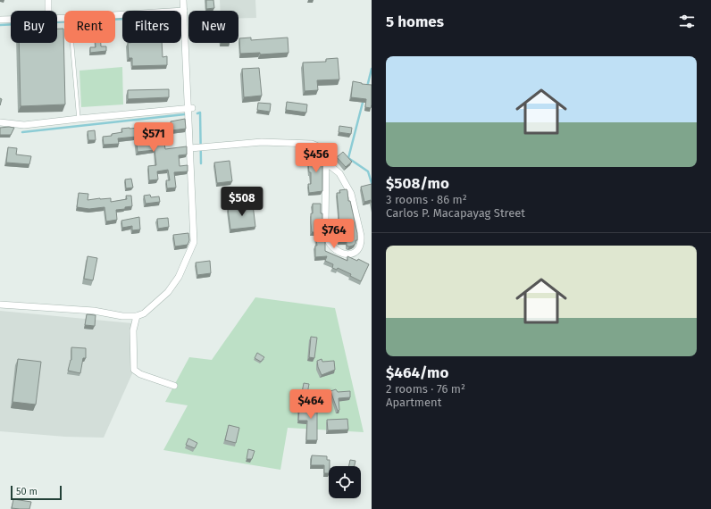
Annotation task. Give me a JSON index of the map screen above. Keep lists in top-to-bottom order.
{
  "scale_bar": "50 m",
  "page": {
    "heading": "5 homes",
    "chip": [
      "Buy",
      "Rent",
      "Filters",
      "New"
    ],
    "list": [
      {
        "name": "$508/mo",
        "note": "3 rooms · 86 m² · Carlos P. Macapayag Street"
      },
      {
        "name": "$464/mo",
        "note": "2 rooms · 76 m² · Apartment"
      }
    ],
    "price": [
      "$571",
      "$456",
      "$508",
      "$764",
      "$464"
    ],
    "scale": "50 m"
  }
}
